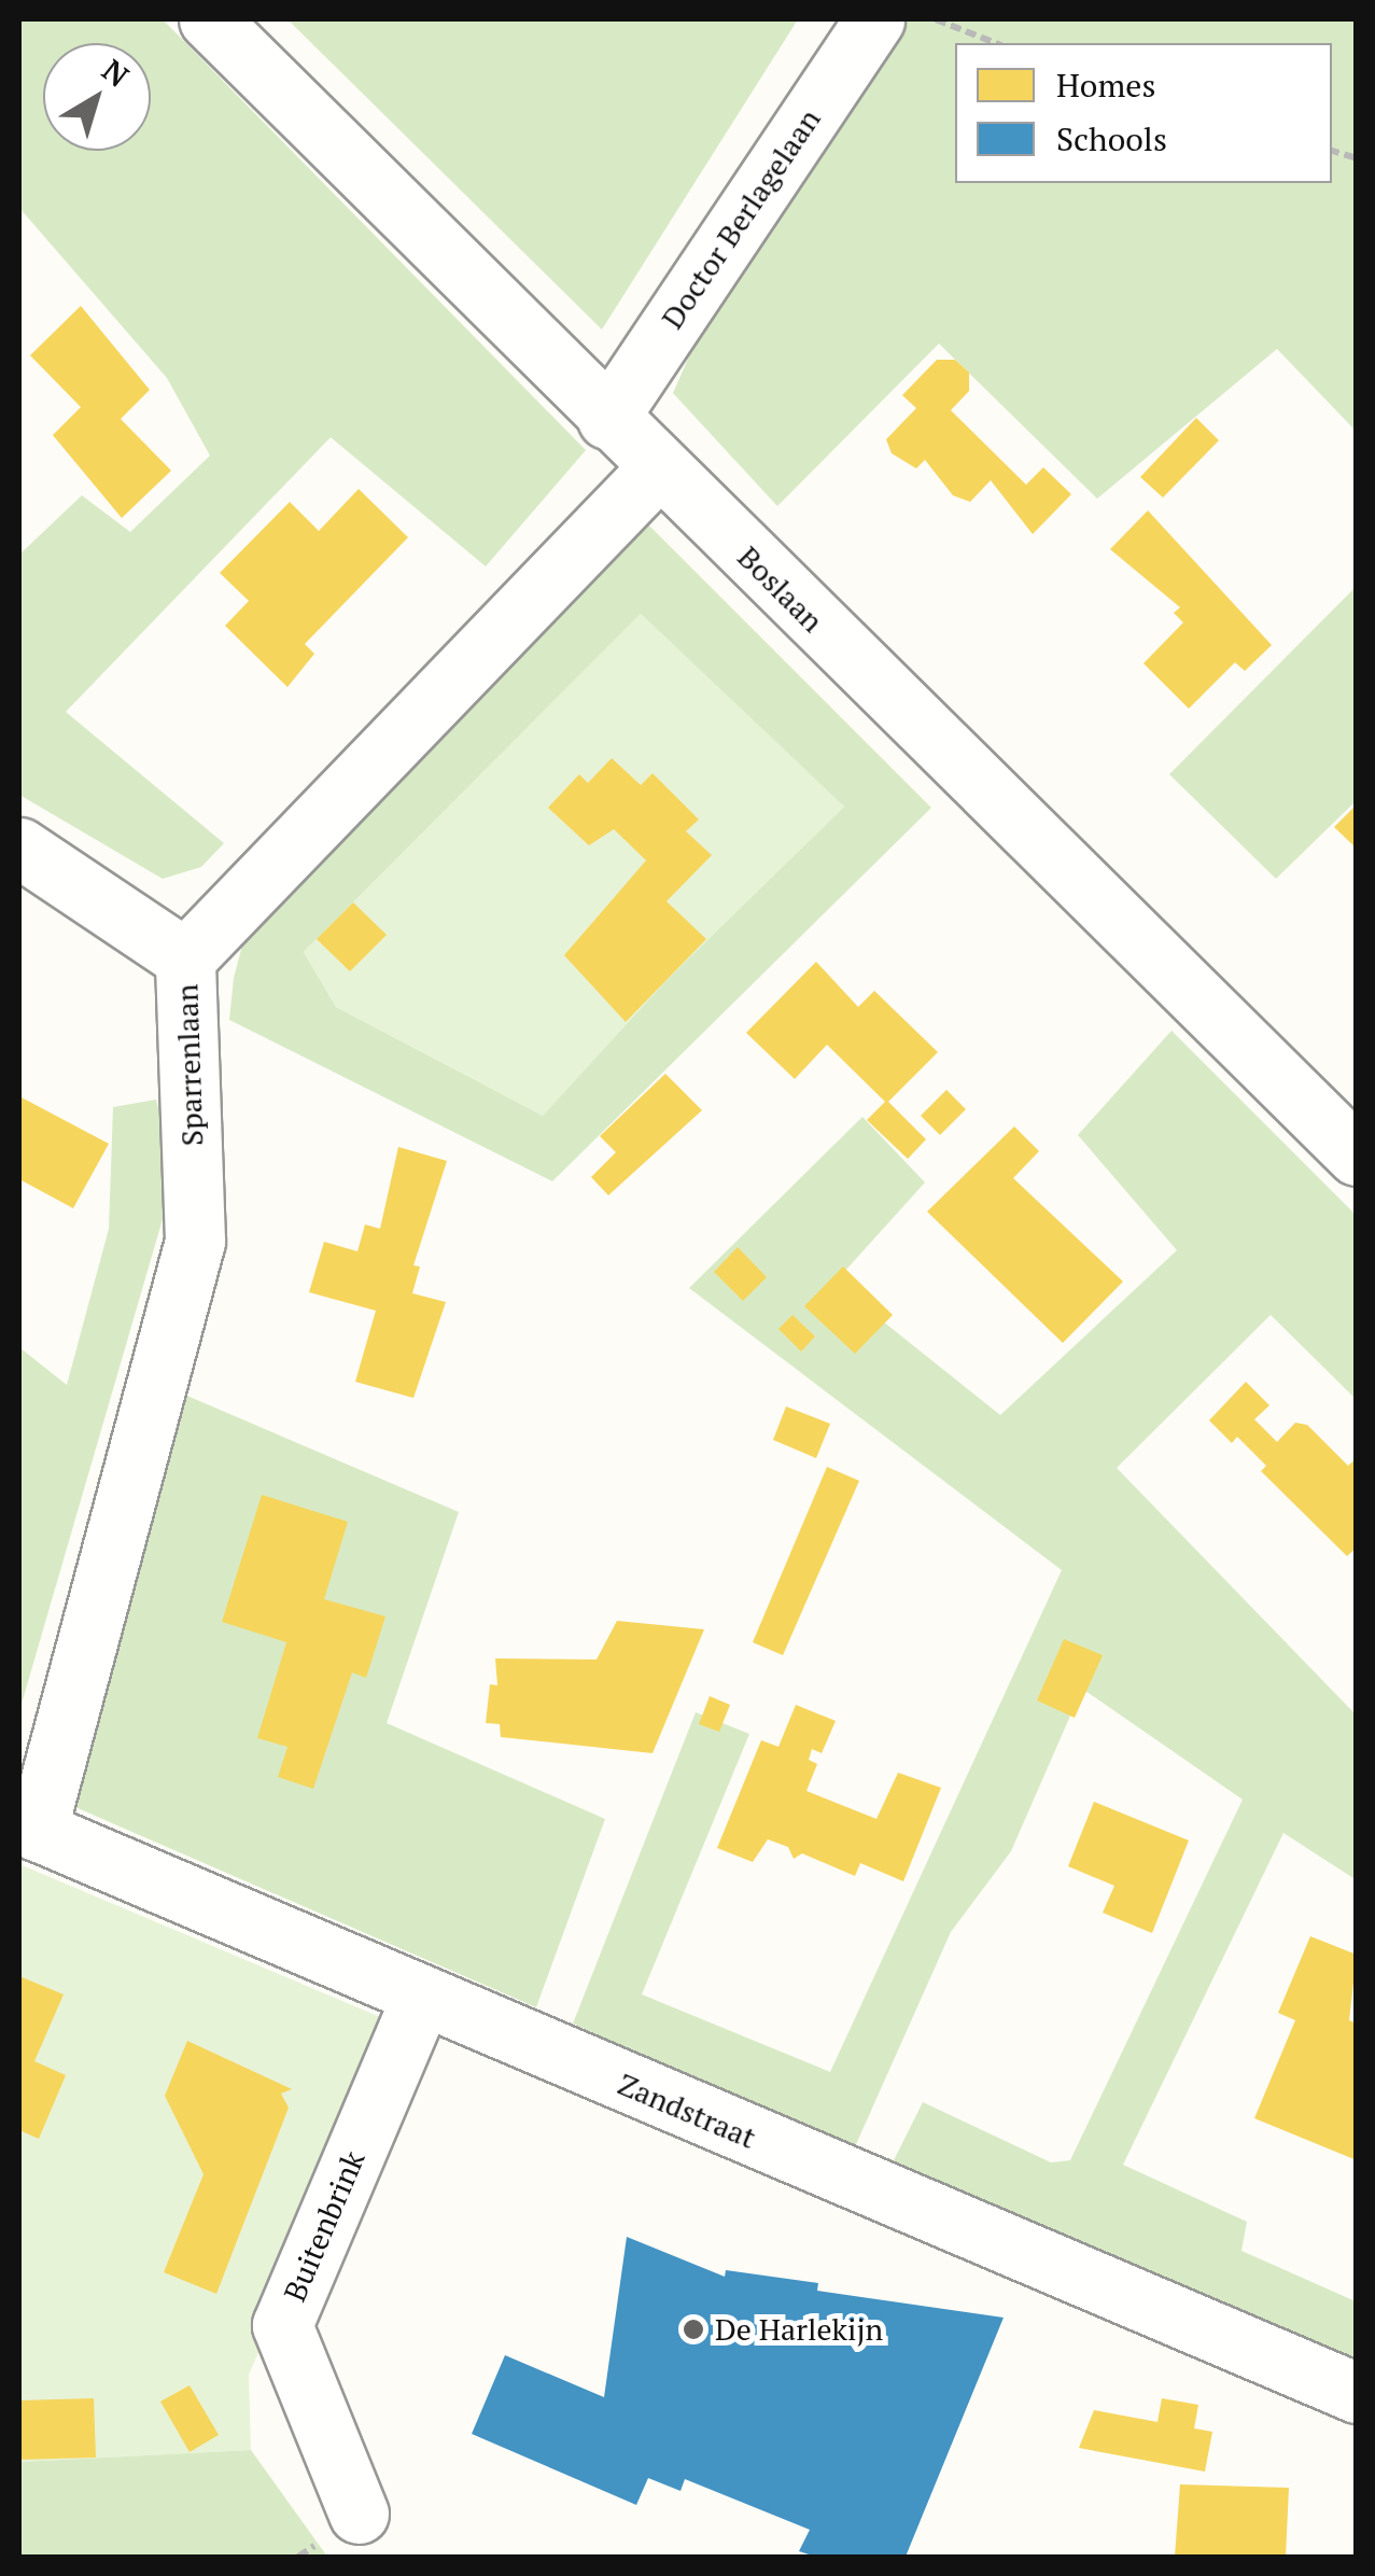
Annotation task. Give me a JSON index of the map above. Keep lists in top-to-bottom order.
{
  "streets": {
    "street": [
      "Doctor Berlagelaan",
      "Boslaan",
      "Sparrenlaan",
      "Zandstraat",
      "Buitenbrink"
    ]
  },
  "crossings": [
    ["Doctor Berlagelaan", "Boslaan"],
    ["Boslaan", "Sparrenlaan"],
    ["Sparrenlaan", "Zandstraat"],
    ["Zandstraat", "Buitenbrink"]
  ],
  "places": ["De Harlekijn"],
  "legend": ["Homes", "Schools"],
  "north": "top right"
}
